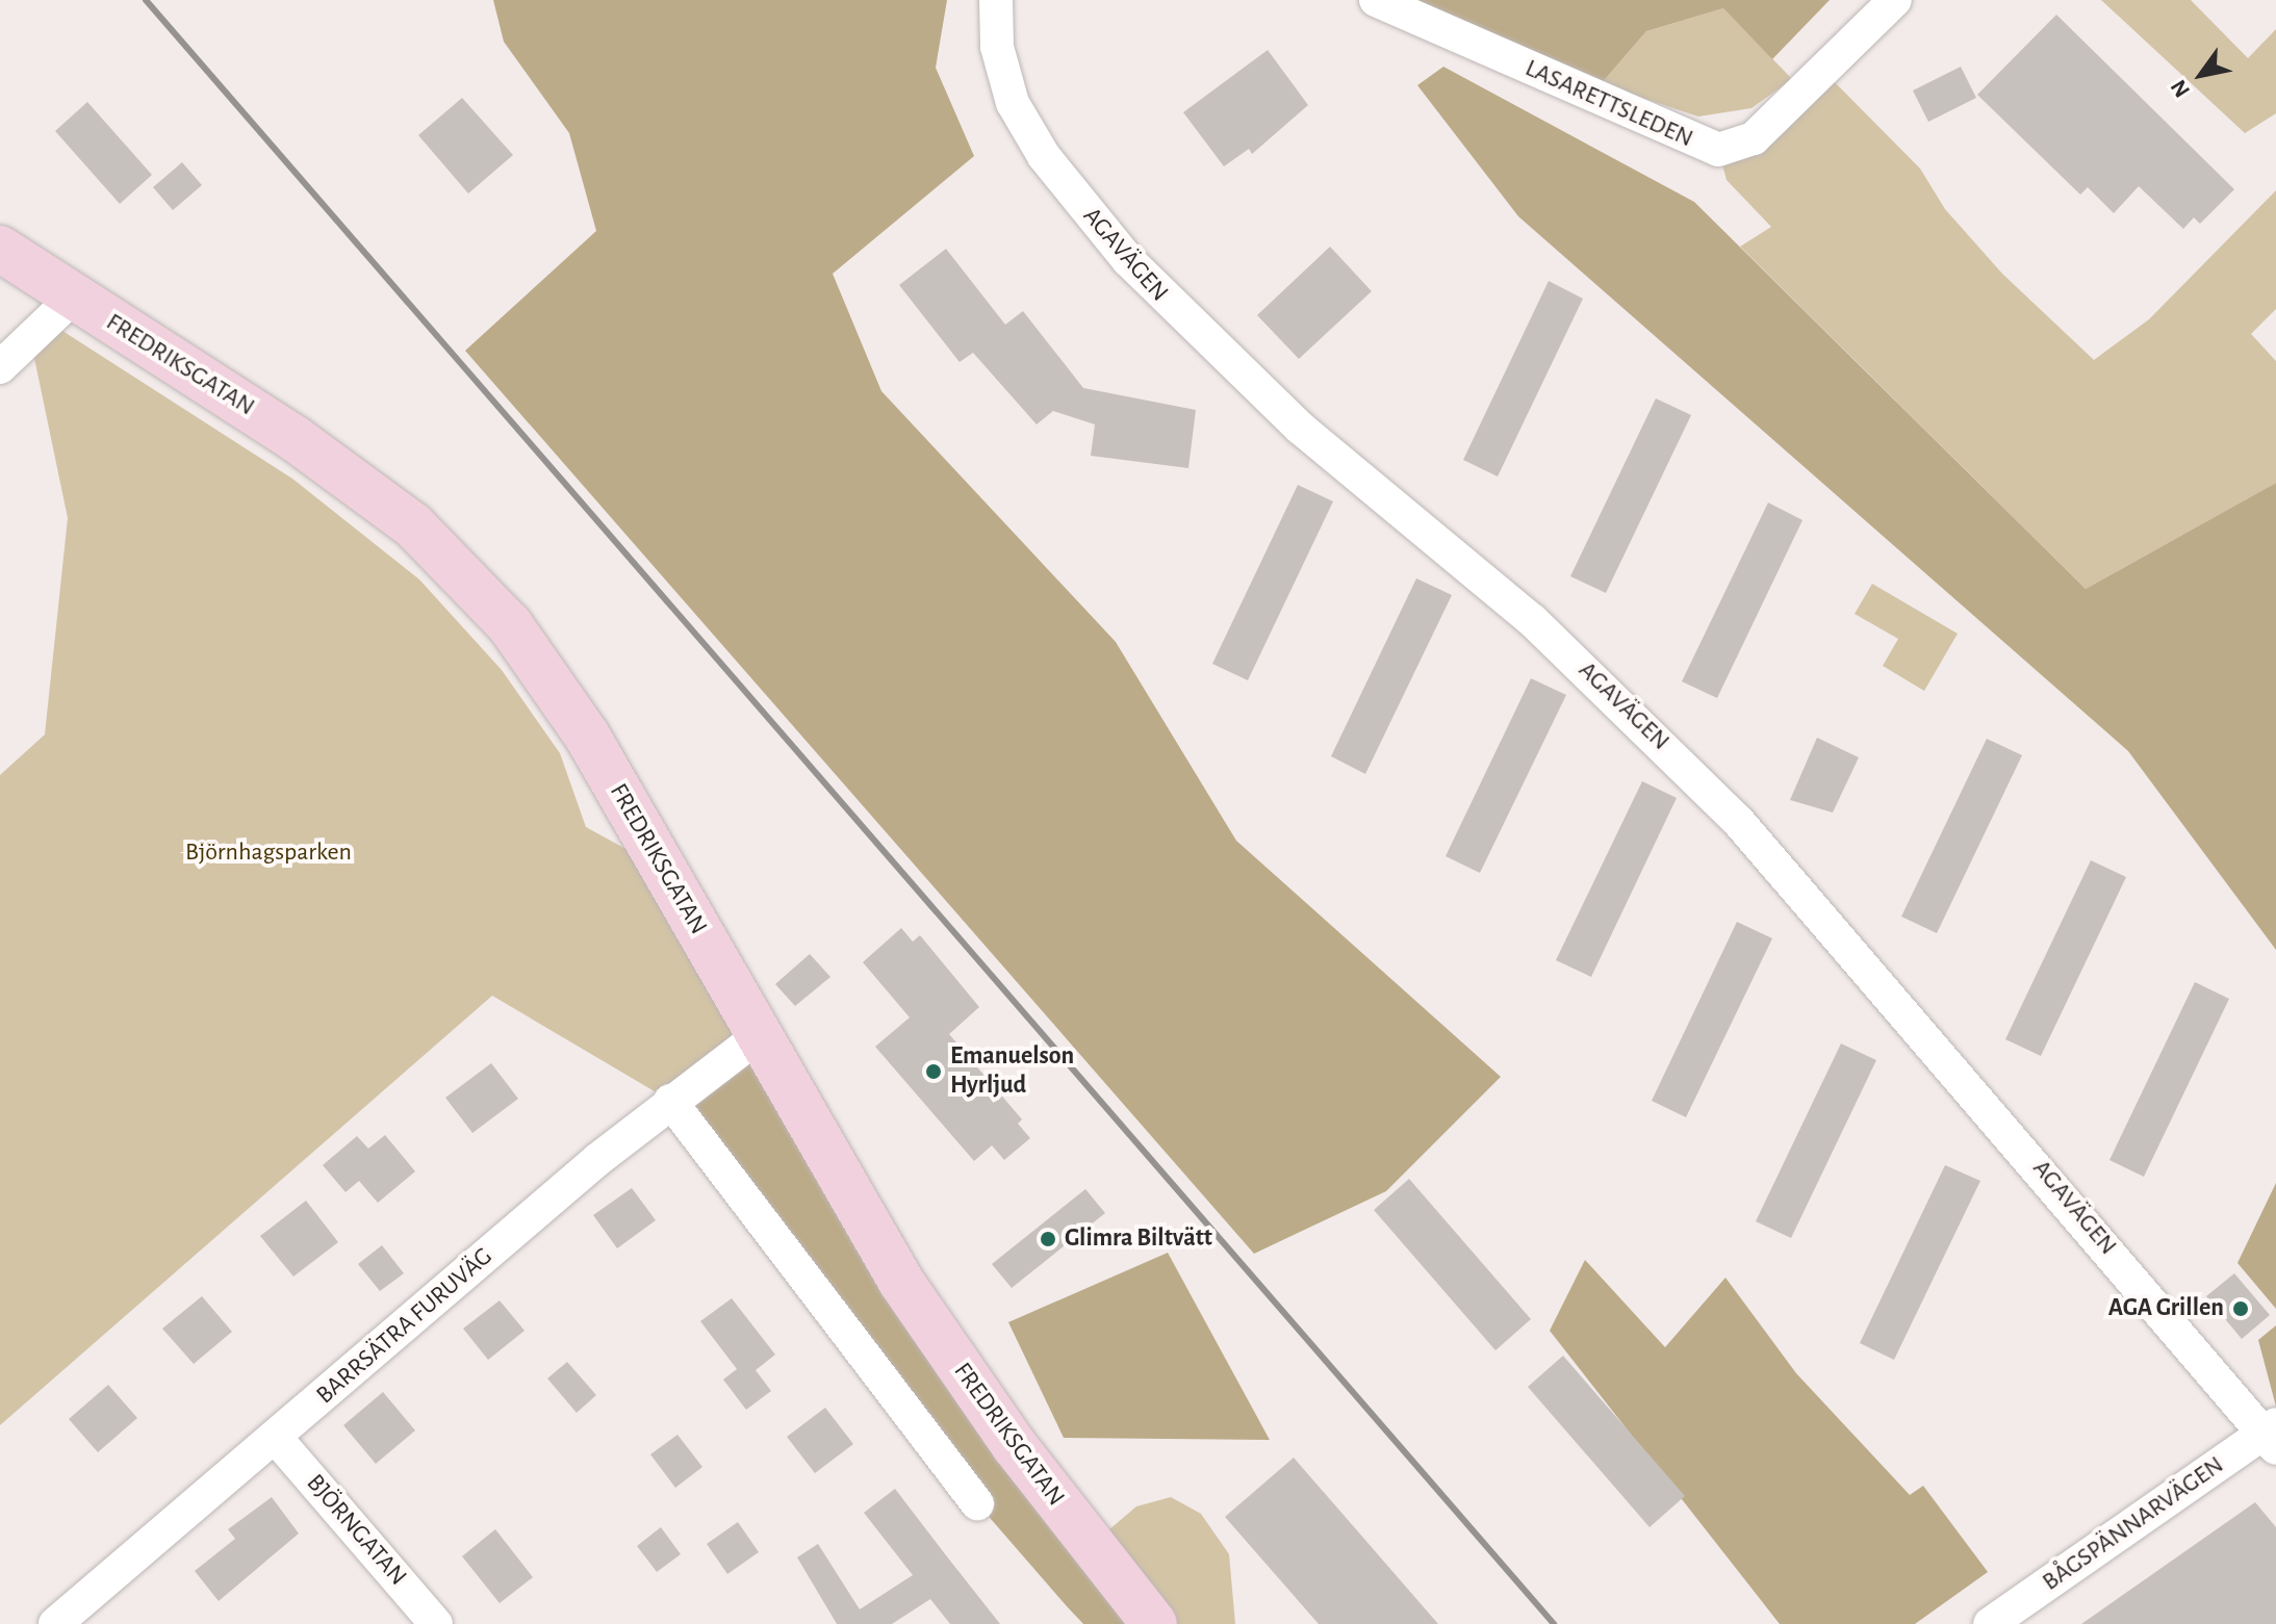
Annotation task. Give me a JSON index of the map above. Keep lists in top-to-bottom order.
{
  "streets": {
    "street": [
      "LASARETTSLEDEN",
      "AGAVÄGEN",
      "FREDRIKSGATAN",
      "BARRSÄTRA FURUVÄG",
      "BÅGSPÄNNARVÄGEN",
      "BJÖRNGATAN"
    ]
  },
  "crossings": [
    ["AGAVÄGEN", "BÅGSPÄNNARVÄGEN"],
    ["FREDRIKSGATAN", "BARRSÄTRA FURUVÄG"],
    ["BARRSÄTRA FURUVÄG", "BJÖRNGATAN"]
  ],
  "parks": ["Björnhagsparken"],
  "places": ["Emanuelson Hyrljud", "Glimra Biltvätt", "AGA Grillen"],
  "north": "bottom left"
}
